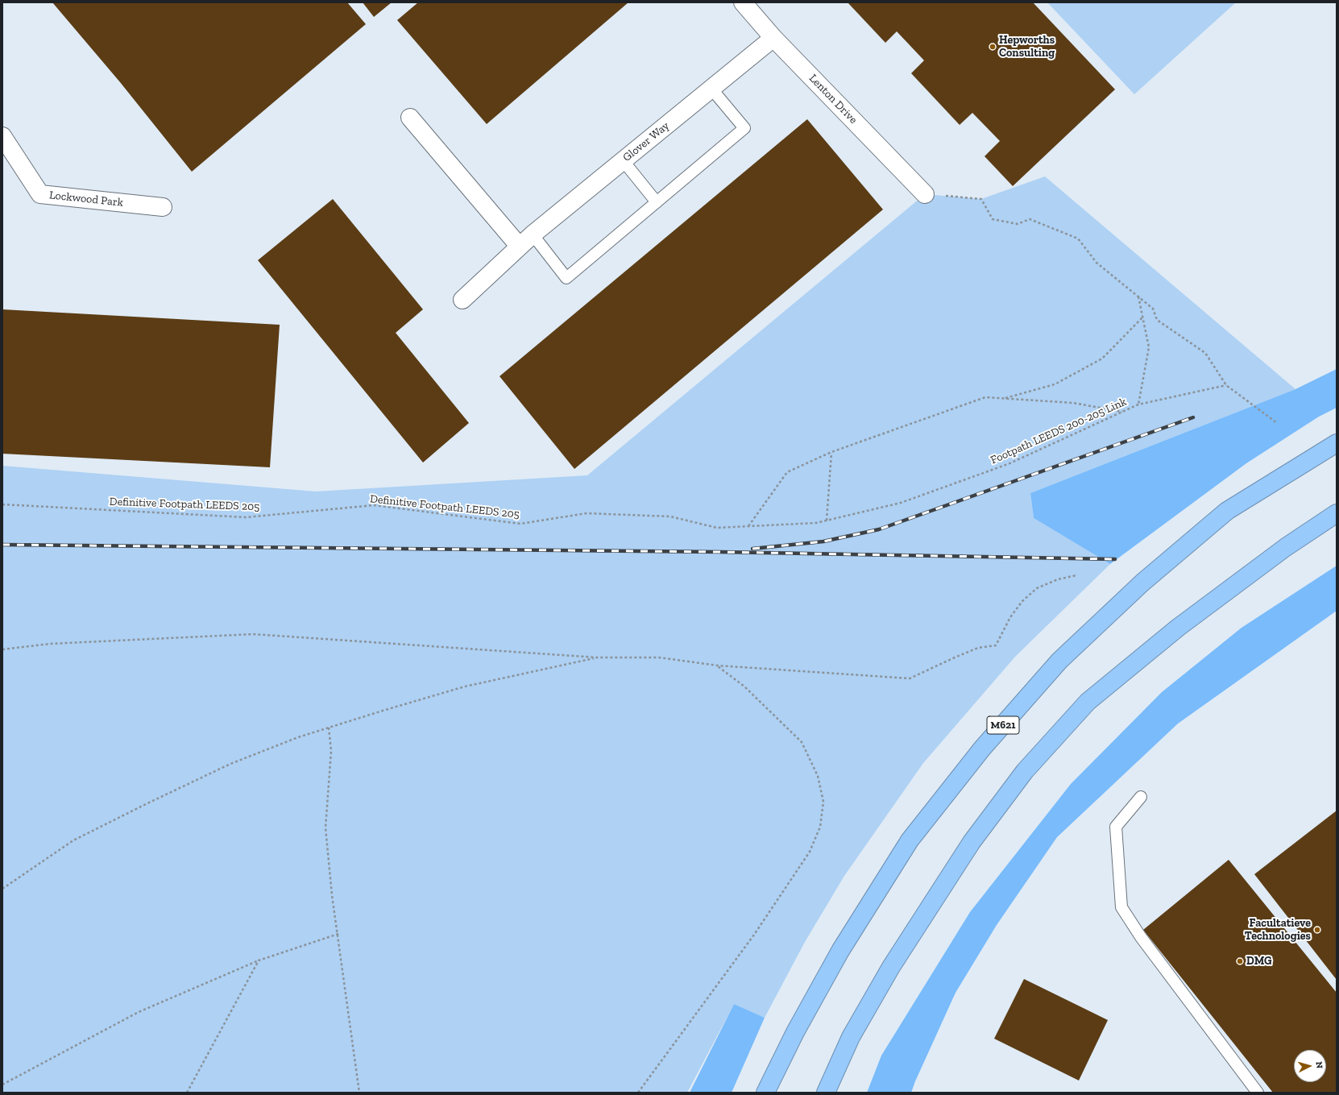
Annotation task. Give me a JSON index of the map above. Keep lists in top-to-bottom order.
{
  "streets": {
    "highway": ["M621"],
    "street": ["Lenton Drive", "Glover Way", "Lockwood Park"],
    "path": ["Footpath LEEDS 200-205 Link", "Definitive Footpath LEEDS 205"]
  },
  "crossings": [
    ["Lenton Drive", "Glover Way"],
    ["Footpath LEEDS 200-205 Link", "Definitive Footpath LEEDS 205"]
  ],
  "places": ["Hepworths Consulting", "Facultatieve Technologies", "DMG"],
  "north": "right"
}
